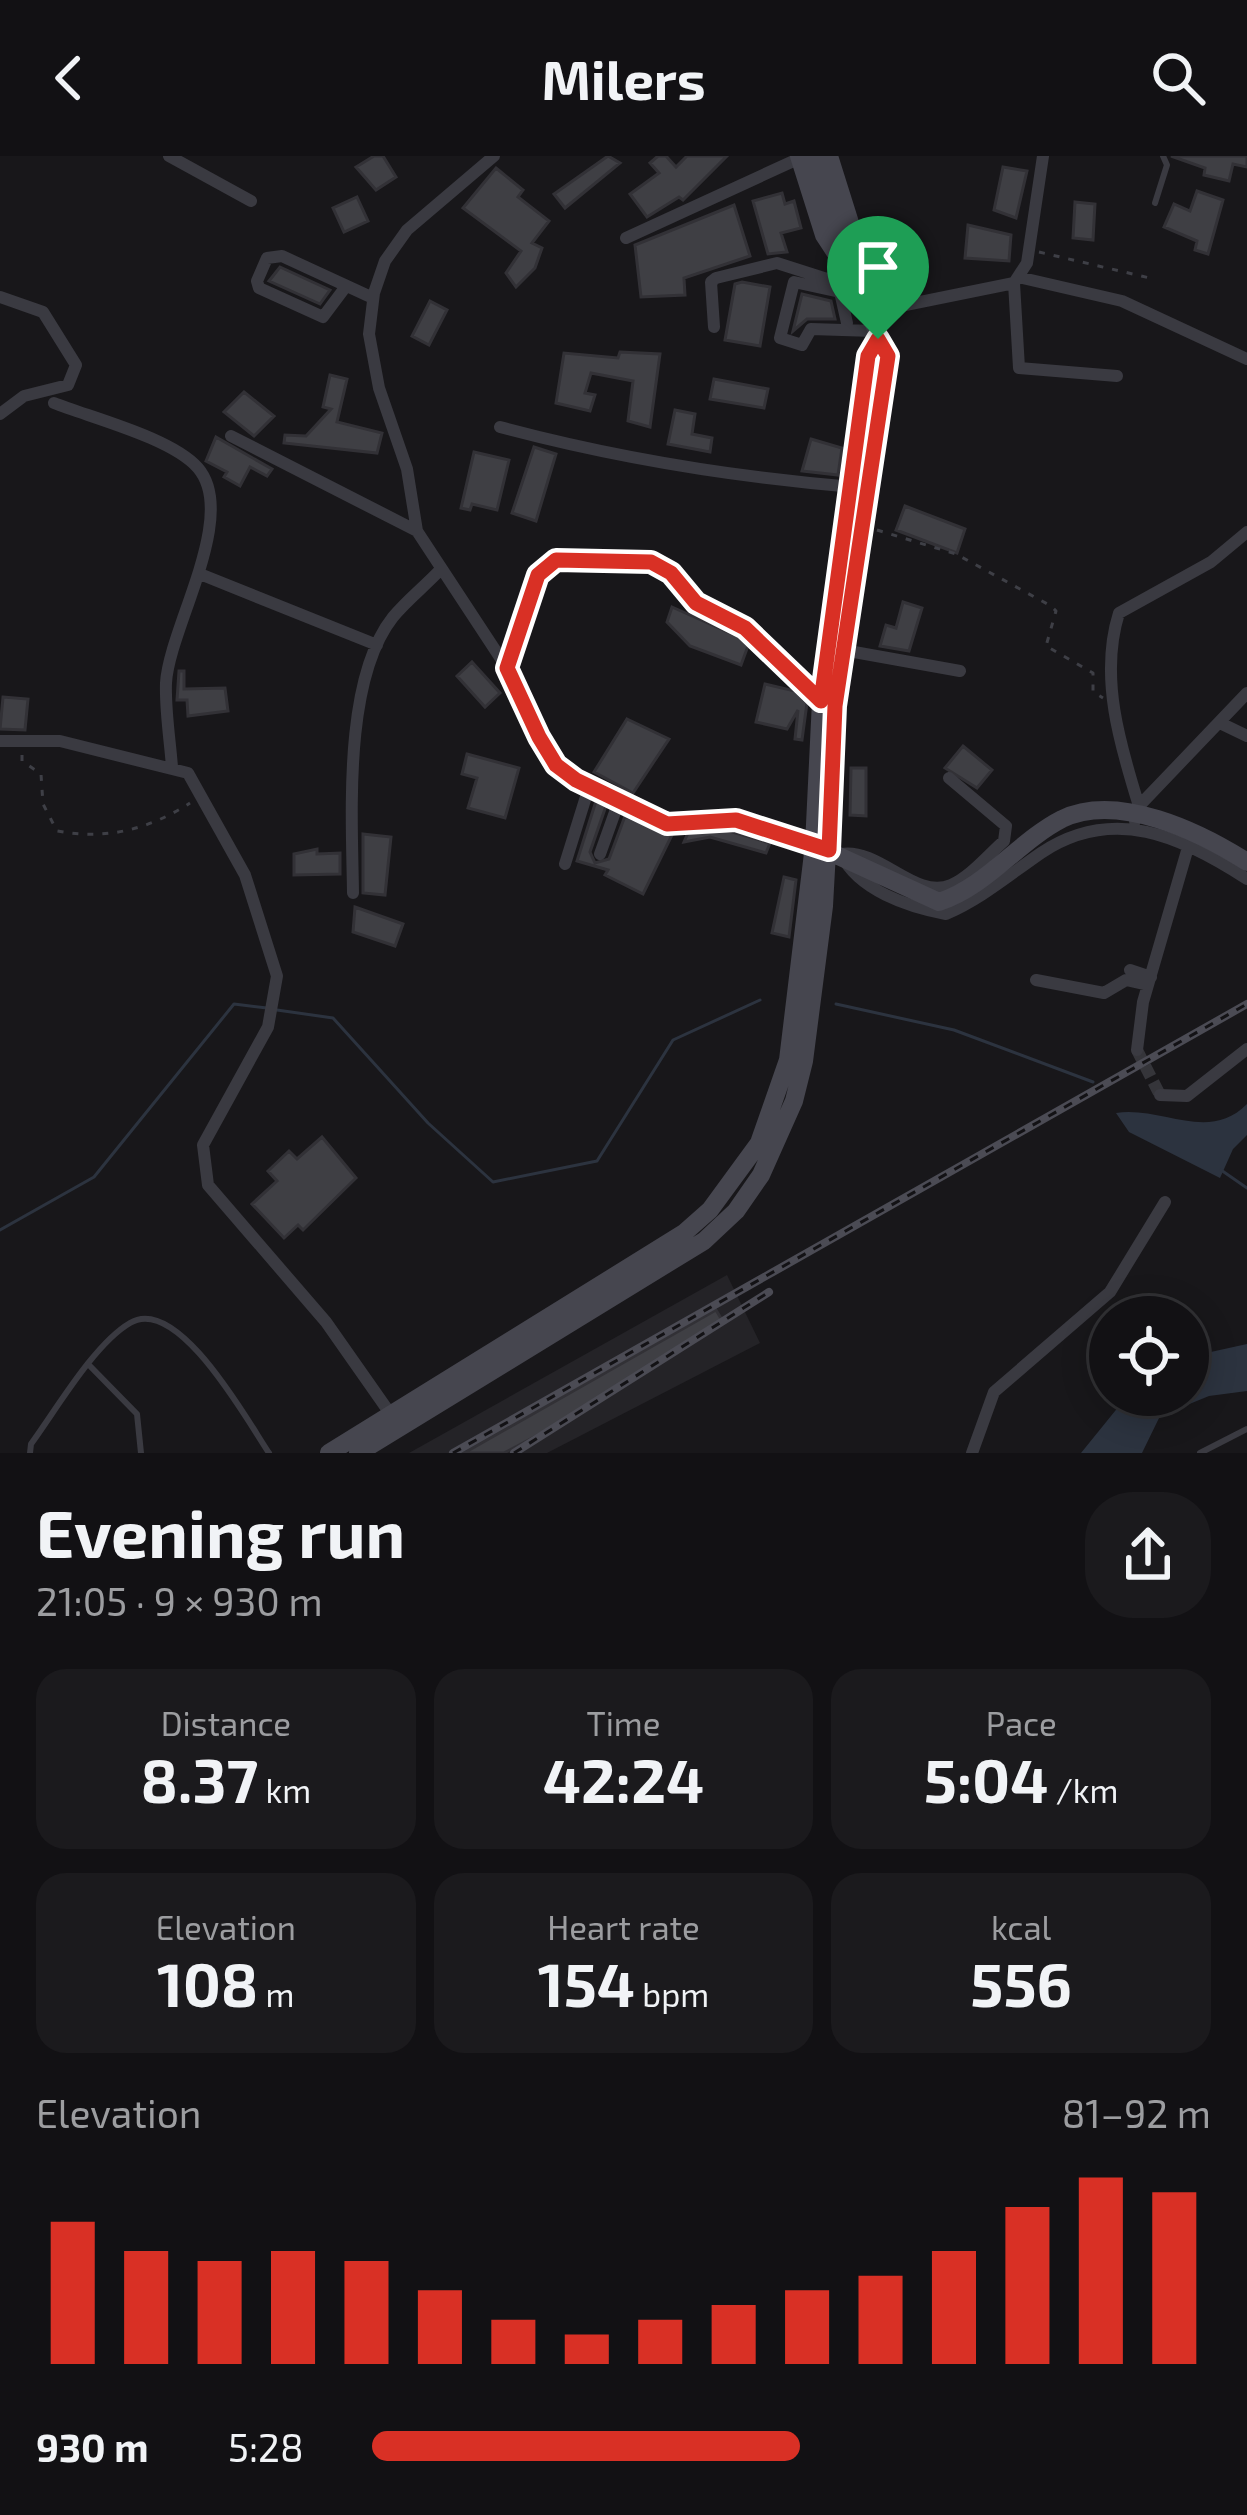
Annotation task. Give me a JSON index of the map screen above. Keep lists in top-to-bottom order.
{
  "page": {
    "header": "Milers",
    "heading": ["Evening run", "21:05 · 9 × 930 m"],
    "stats": [
      ["Distance", "8.37 km"],
      ["Time", "42:24"],
      ["Pace", "5:04 /km"],
      ["Elevation", "108 m"],
      ["Heart rate", "154 bpm"],
      ["kcal", "556"]
    ],
    "chart": ["Elevation", "81–92 m"],
    "list": [
      {
        "name": "930 m",
        "note": "5:28"
      }
    ]
  }
}
